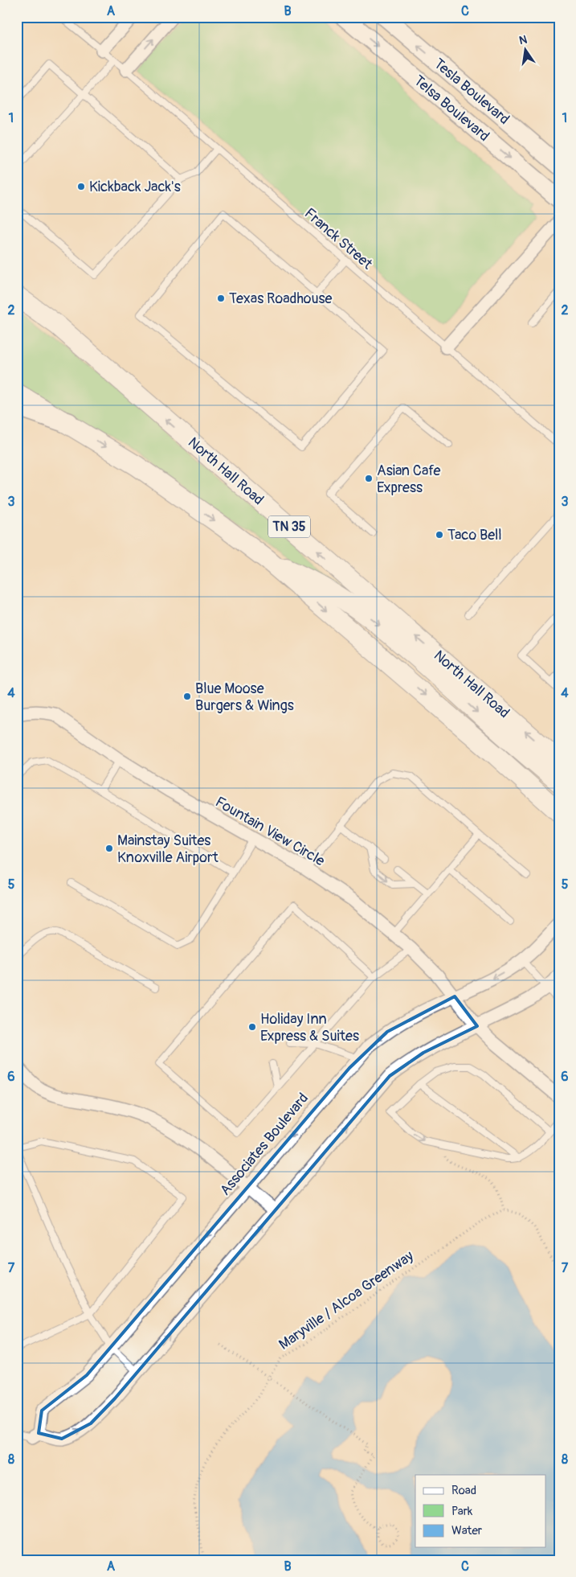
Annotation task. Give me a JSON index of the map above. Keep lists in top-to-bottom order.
{
  "streets": {
    "main road": [
      "Tesla Boulevard",
      "Telsa Boulevard",
      "North Hall Road",
      "TN 35"
    ],
    "street": ["Fountain View Circle", "Associates Boulevard"],
    "lane": ["Franck Street"],
    "path": ["Maryville / Alcoa Greenway"]
  },
  "crossings": [
    ["Fountain View Circle", "Associates Boulevard"]
  ],
  "one_way": ["Tesla Boulevard", "Telsa Boulevard"],
  "places": [
    "Kickback Jack's",
    "Texas Roadhouse",
    "Asian Cafe Express",
    "Taco Bell",
    "Blue Moose Burgers & Wings",
    "Mainstay Suites Knoxville Airport",
    "Holiday Inn Express & Suites"
  ],
  "legend": ["Road", "Park", "Water"],
  "north": "top",
  "grid": {
    "columns": ["A", "B", "C"],
    "rows": [
      "1",
      "2",
      "3",
      "4",
      "5",
      "6",
      "7",
      "8"
    ]
  }
}
